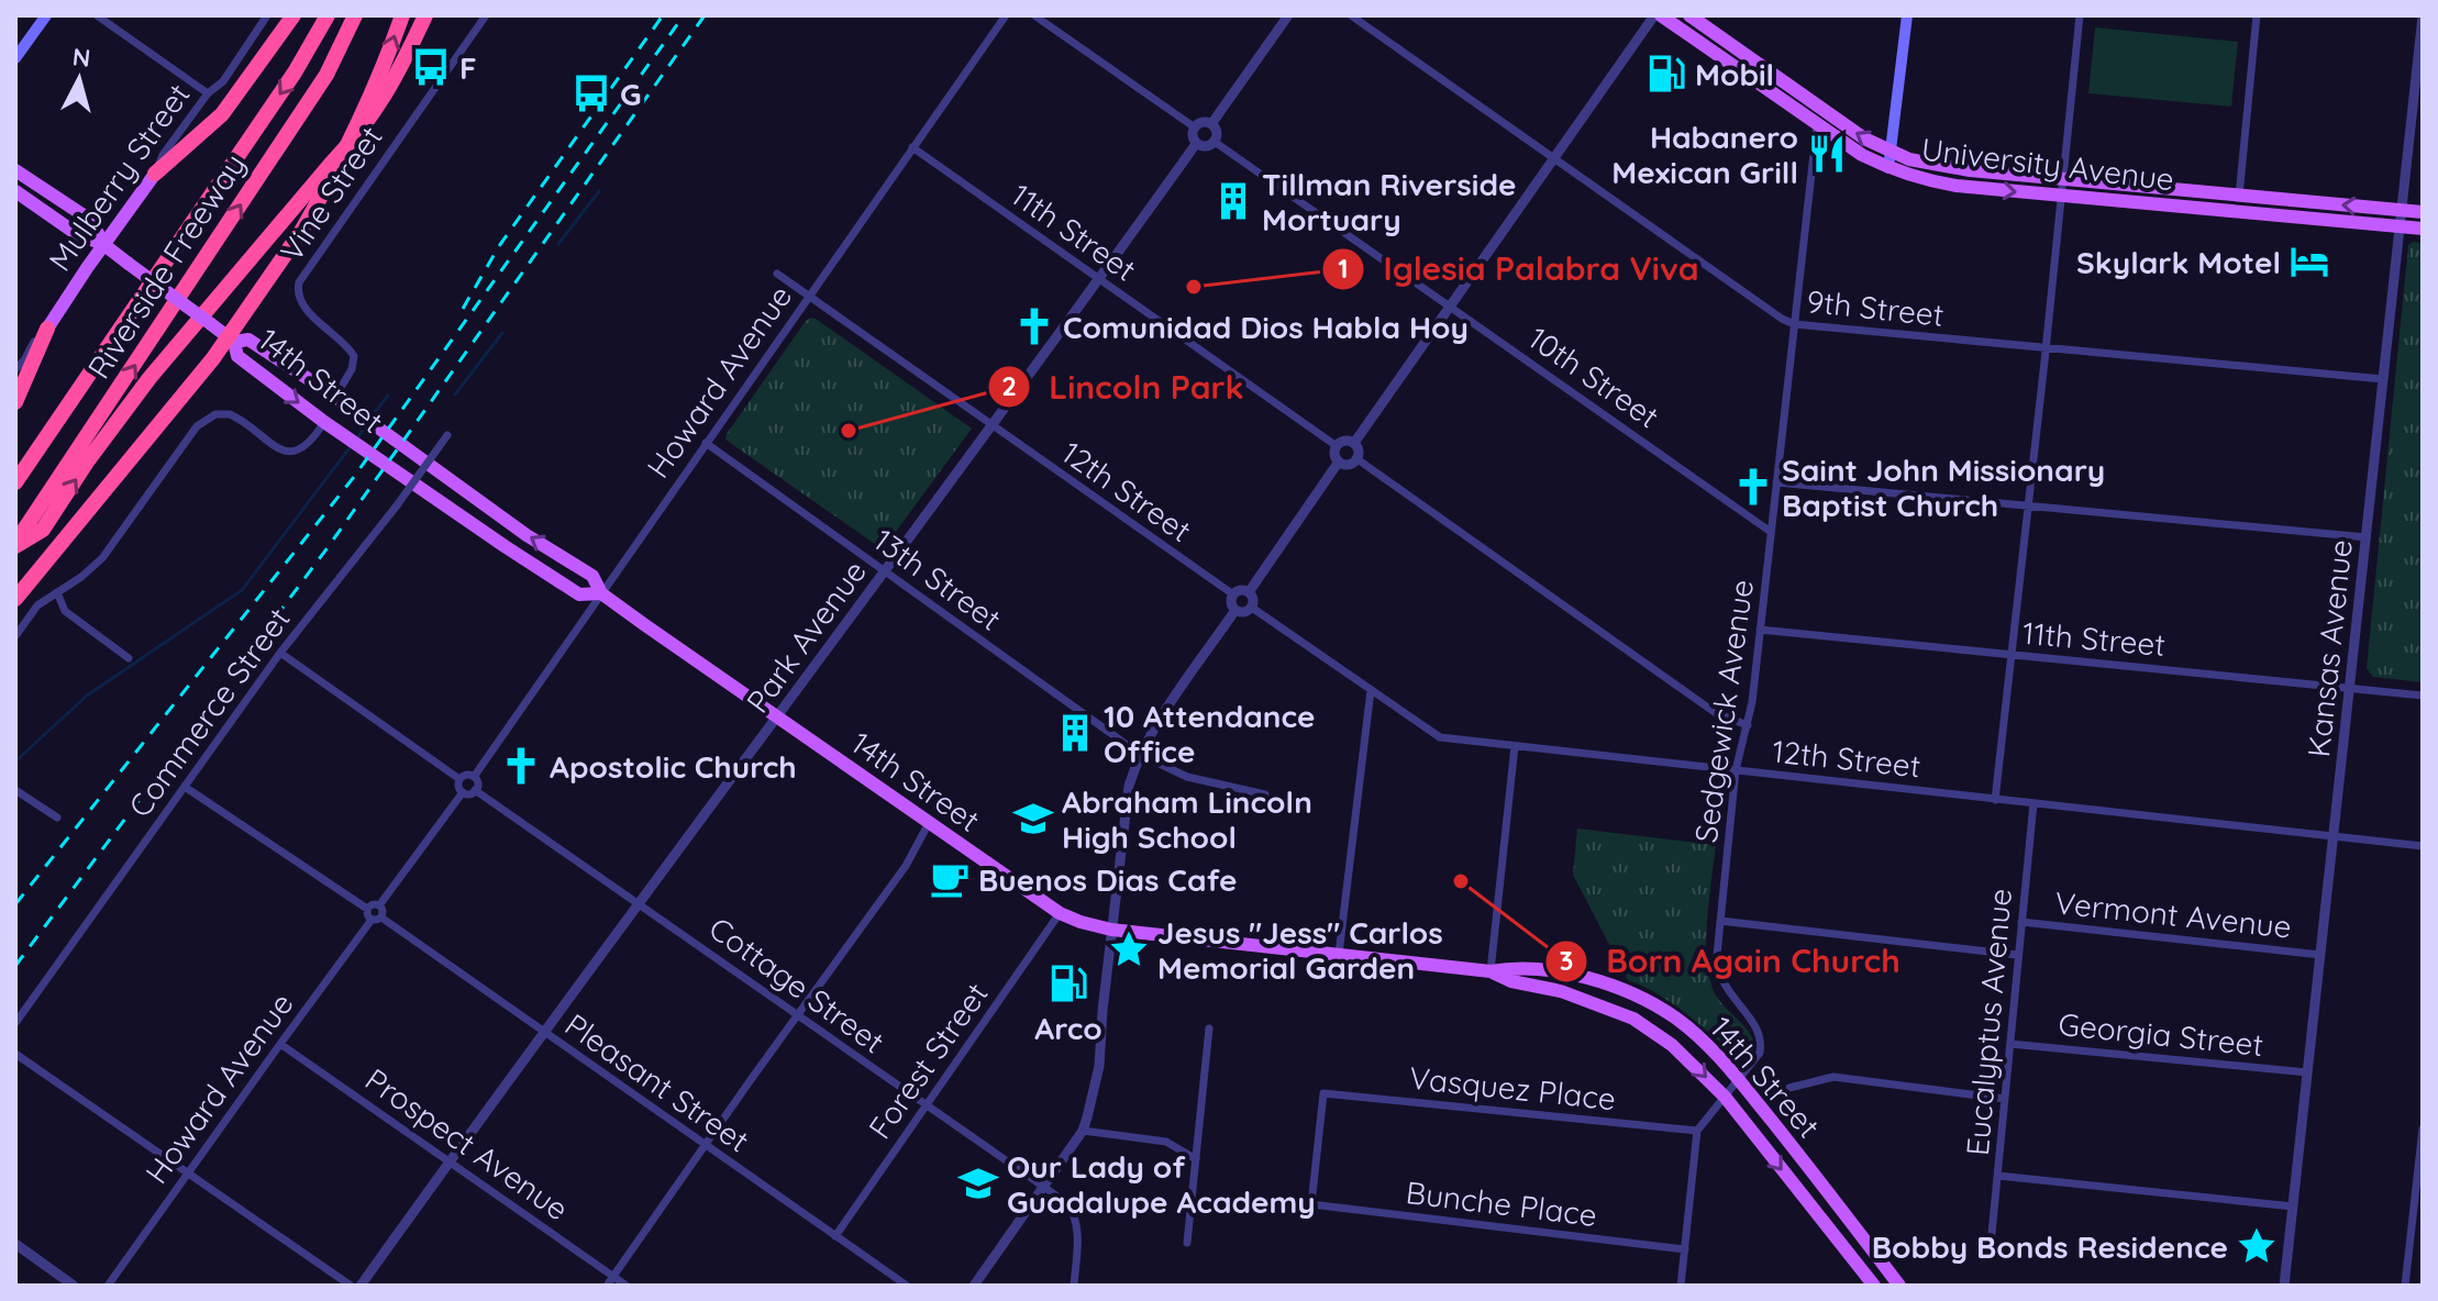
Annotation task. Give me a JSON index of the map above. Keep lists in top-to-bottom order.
{
  "streets": {
    "highway": ["Riverside Freeway"],
    "main road": ["University Avenue", "Mulberry Street", "14th Street"],
    "street": [
      "Vine Street",
      "11th Street",
      "9th Street",
      "10th Street",
      "Howard Avenue",
      "12th Street",
      "13th Street",
      "Park Avenue",
      "Kansas Avenue",
      "Sedgewick Avenue",
      "Commerce Street",
      "Vermont Avenue",
      "Cottage Street",
      "Eucalyptus Avenue",
      "Georgia Street",
      "Forest Street",
      "Pleasant Street",
      "Vasquez Place",
      "Prospect Avenue",
      "Bunche Place"
    ]
  },
  "crossings": [
    ["University Avenue", "Kansas Avenue"],
    ["University Avenue", "Sedgewick Avenue"],
    ["Mulberry Street", "14th Street"],
    ["Vine Street", "14th Street"],
    ["11th Street", "Howard Avenue"],
    ["11th Street", "Park Avenue"],
    ["11th Street", "Kansas Avenue"],
    ["11th Street", "Sedgewick Avenue"],
    ["9th Street", "Kansas Avenue"],
    ["9th Street", "Sedgewick Avenue"],
    ["10th Street", "Park Avenue"],
    ["10th Street", "Sedgewick Avenue"],
    ["14th Street", "Howard Avenue"],
    ["14th Street", "Park Avenue"],
    ["14th Street", "Sedgewick Avenue"],
    ["14th Street", "Forest Street"],
    ["Howard Avenue", "12th Street"],
    ["Howard Avenue", "13th Street"],
    ["Howard Avenue", "Cottage Street"],
    ["Howard Avenue", "Pleasant Street"],
    ["Howard Avenue", "Prospect Avenue"],
    ["12th Street", "Park Avenue"],
    ["12th Street", "Kansas Avenue"],
    ["12th Street", "Sedgewick Avenue"],
    ["12th Street", "Eucalyptus Avenue"],
    ["13th Street", "Park Avenue"],
    ["Park Avenue", "Cottage Street"],
    ["Park Avenue", "Pleasant Street"],
    ["Park Avenue", "Prospect Avenue"],
    ["Kansas Avenue", "Vermont Avenue"],
    ["Kansas Avenue", "Georgia Street"],
    ["Sedgewick Avenue", "Vasquez Place"],
    ["Vermont Avenue", "Eucalyptus Avenue"],
    ["Cottage Street", "Forest Street"],
    ["Eucalyptus Avenue", "Georgia Street"],
    ["Forest Street", "Pleasant Street"],
    ["Vasquez Place", "Bunche Place"]
  ],
  "places": {
    "bus stop": ["F", "G"],
    "fuel station": ["Mobil", "Arco"],
    "restaurant": ["Habanero Mexican Grill"],
    "building": ["Tillman Riverside Mortuary", "10 Attendance Office"],
    "hotel": ["Skylark Motel"],
    "other": ["Iglesia Palabra Viva", "Lincoln Park", "Born Again Church"],
    "church": ["Comunidad Dios Habla Hoy", "Saint John Missionary Baptist Church", "Apostolic Church"],
    "school or university": ["Abraham Lincoln High School", "Our Lady of Guadalupe Academy"],
    "cafe": ["Buenos Dias Cafe"],
    "place": ["Jesus \"Jess\" Carlos Memorial Garden", "Bobby Bonds Residence"]
  },
  "north": "top"
}
